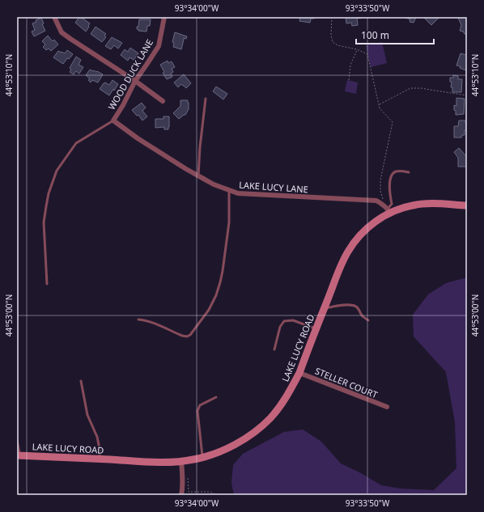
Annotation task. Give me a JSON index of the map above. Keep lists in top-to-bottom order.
{
  "streets": {
    "street": [
      "WOOD DUCK LANE",
      "LAKE LUCY LANE",
      "LAKE LUCY ROAD",
      "STELLER COURT"
    ]
  },
  "crossings": [
    ["WOOD DUCK LANE", "LAKE LUCY LANE"],
    ["LAKE LUCY ROAD", "STELLER COURT"]
  ],
  "scale_bar": "100 m",
  "coordinates": [
    "93°34'00\"W",
    "93°33'50\"W",
    "44°53'10\"N",
    "44°53'00\"N"
  ]
}
